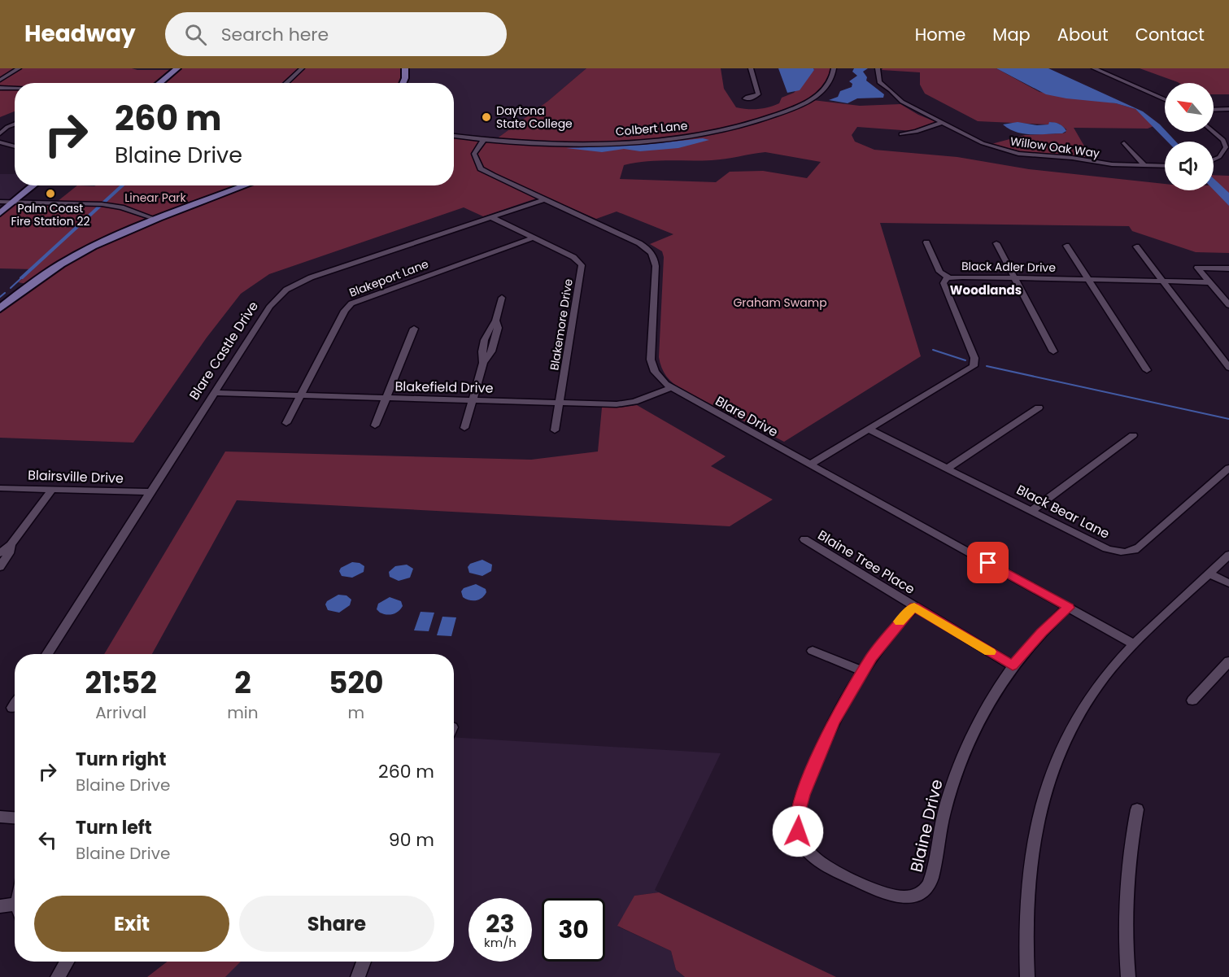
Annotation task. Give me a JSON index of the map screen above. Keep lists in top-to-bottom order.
{
  "streets": {
    "street": [
      "Colbert Lane",
      "Willow Oak Way",
      "Black Adler Drive",
      "Blakeport Lane",
      "Blakemore Drive",
      "Blare Castle Drive",
      "Blakefield Drive",
      "Blare Drive",
      "Blairsville Drive",
      "Black Bear Lane",
      "Blaine Tree Place",
      "Blaine Drive"
    ]
  },
  "crossings": [
    ["Colbert Lane", "Blare Drive"],
    ["Black Adler Drive", "Blare Drive"],
    ["Black Adler Drive", "Black Bear Lane"],
    ["Blakeport Lane", "Blakemore Drive"],
    ["Blakeport Lane", "Blakefield Drive"],
    ["Blakemore Drive", "Blare Castle Drive"],
    ["Blakemore Drive", "Blakefield Drive"],
    ["Blare Castle Drive", "Blakefield Drive"],
    ["Blare Castle Drive", "Blare Drive"],
    ["Blare Castle Drive", "Blairsville Drive"],
    ["Blakefield Drive", "Blare Drive"],
    ["Blare Drive", "Blaine Drive"],
    ["Blaine Tree Place", "Blaine Drive"]
  ],
  "districts": ["Woodlands"],
  "parks": ["Linear Park", "Graham Swamp"],
  "places": ["Daytona State College", "Palm Coast Fire Station 22"],
  "north": "top left",
  "page": {
    "header": "Headway",
    "search": "Search here",
    "nav": [
      "Home",
      "Map",
      "About",
      "Contact"
    ],
    "turn": ["260 m", "Blaine Drive"],
    "eta": [
      "21:52",
      "Arrival",
      "2",
      "min",
      "520",
      "m"
    ],
    "list": [
      {
        "name": "Turn right",
        "note": "Blaine Drive",
        "value": "260 m"
      },
      {
        "name": "Turn left",
        "note": "Blaine Drive",
        "value": "90 m"
      }
    ],
    "buttons": ["Exit", "Share"],
    "speed": "23 km/h",
    "limit": "30"
  }
}
